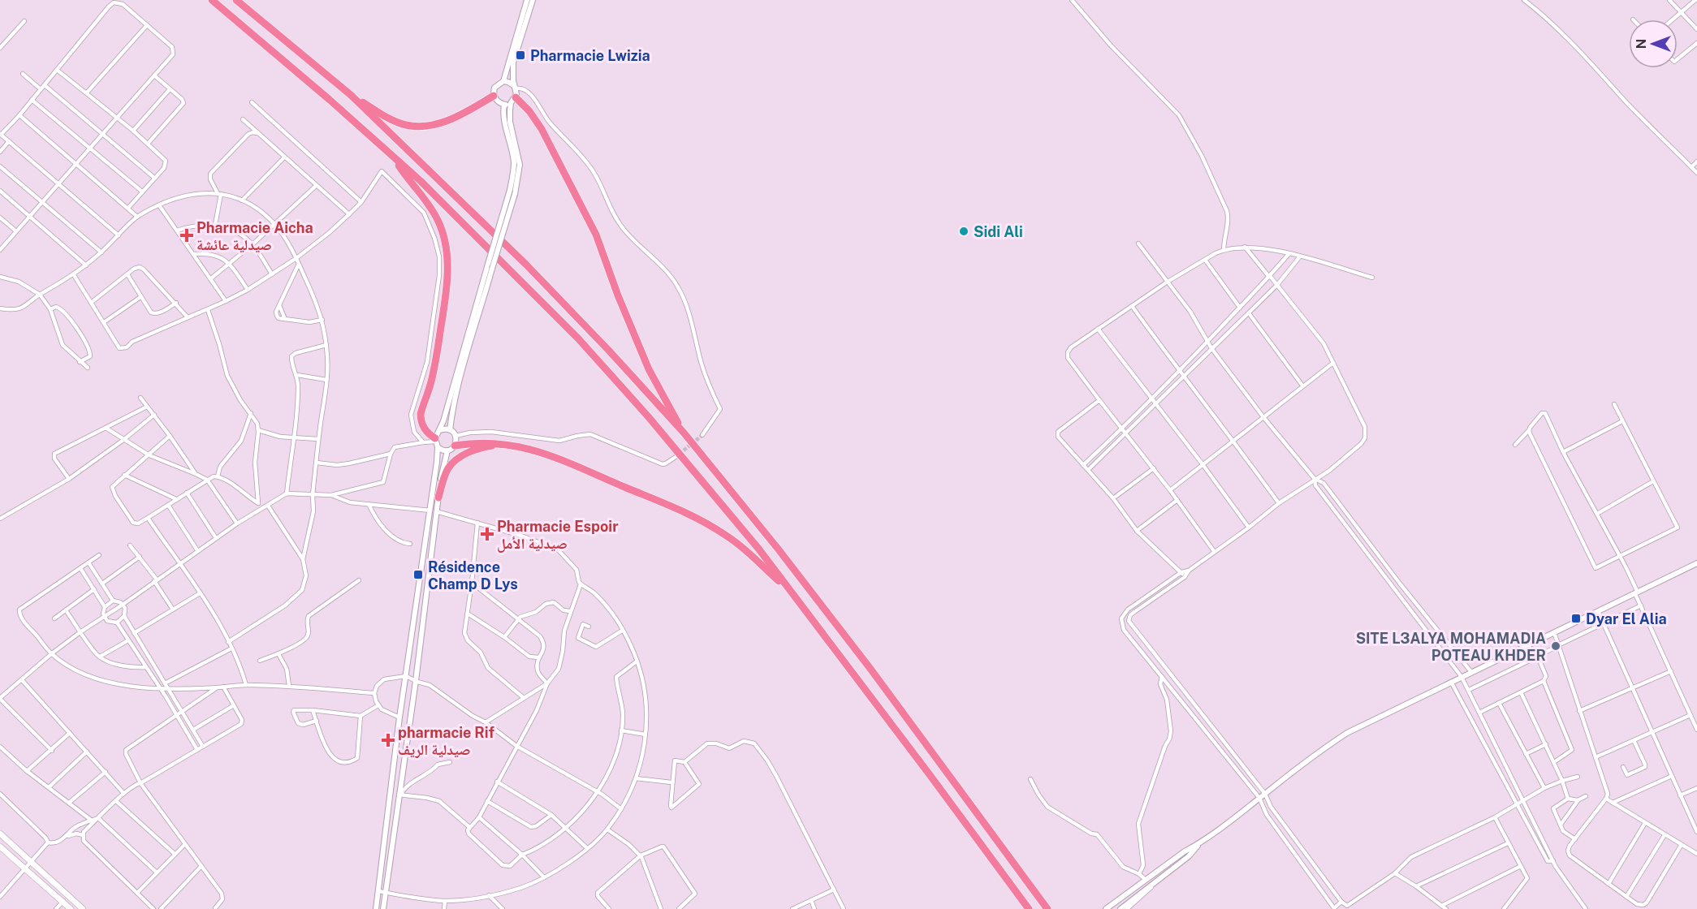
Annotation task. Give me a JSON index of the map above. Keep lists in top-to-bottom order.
{
  "places": {
    "transit": ["Pharmacie Lwizia", "Résidence Champ D Lys", "Dyar El Alia"],
    "other": ["Sidi Ali", "SITE L3ALYA MOHAMADIA POTEAU KHDER"],
    "health": ["Pharmacie Aicha صيدلية عائشة", "Pharmacie Espoir صيدلية الأمل", "pharmacie Rif صيدلية الريف"]
  },
  "north": "left"
}
